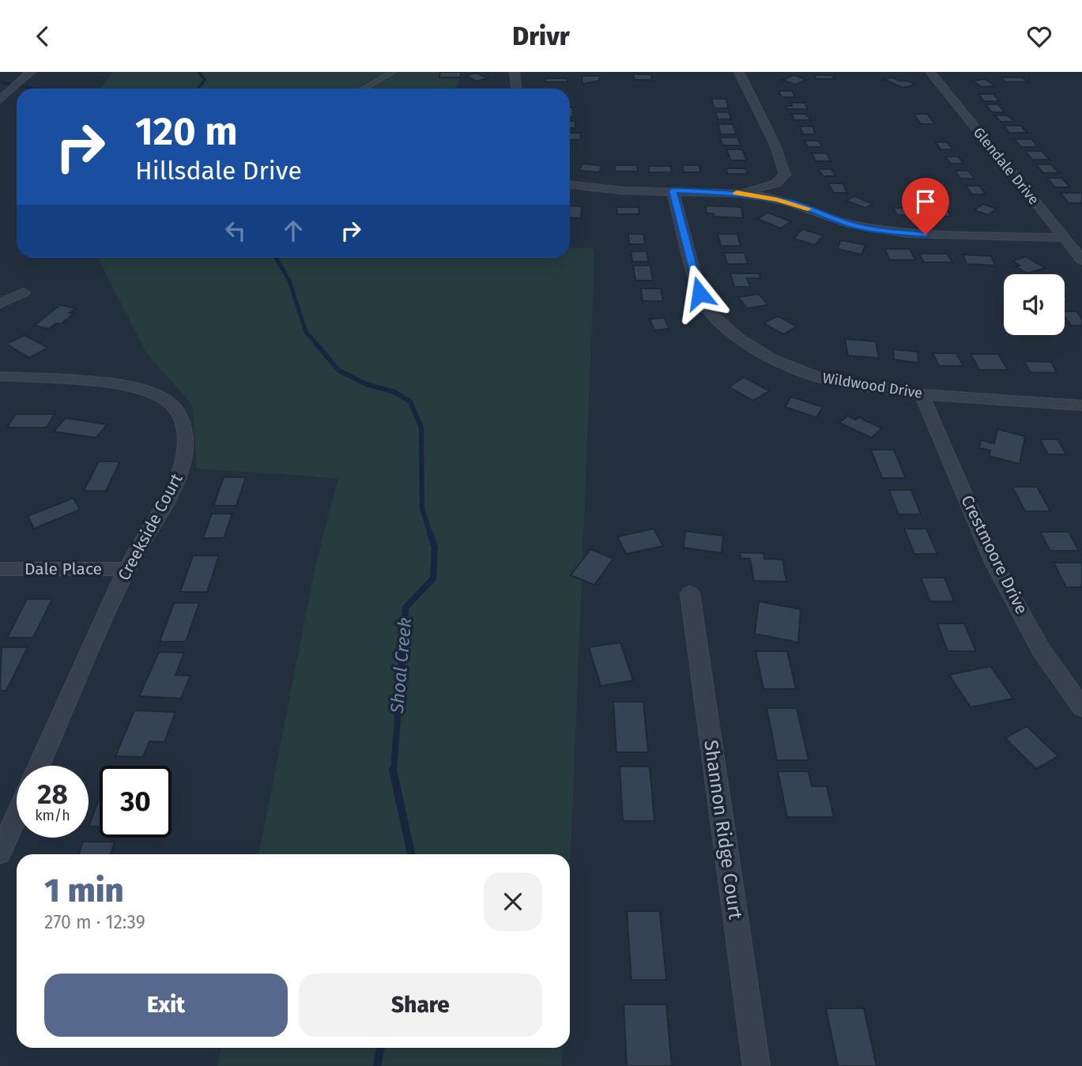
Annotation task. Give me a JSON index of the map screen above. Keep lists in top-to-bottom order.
{
  "streets": {
    "street": [
      "Glendale Drive",
      "Wildwood Drive",
      "Creekside Court",
      "Crestmoore Drive",
      "Dale Place",
      "Shannon Ridge Court"
    ]
  },
  "crossings": [
    ["Wildwood Drive", "Crestmoore Drive"],
    ["Creekside Court", "Dale Place"]
  ],
  "water": ["Shoal Creek"],
  "page": {
    "header": "Drivr",
    "turn": ["120 m", "Hillsdale Drive"],
    "speed": "28 km/h",
    "limit": "30",
    "heading": ["1 min", "270 m · 12:39"],
    "buttons": ["Exit", "Share"]
  }
}
